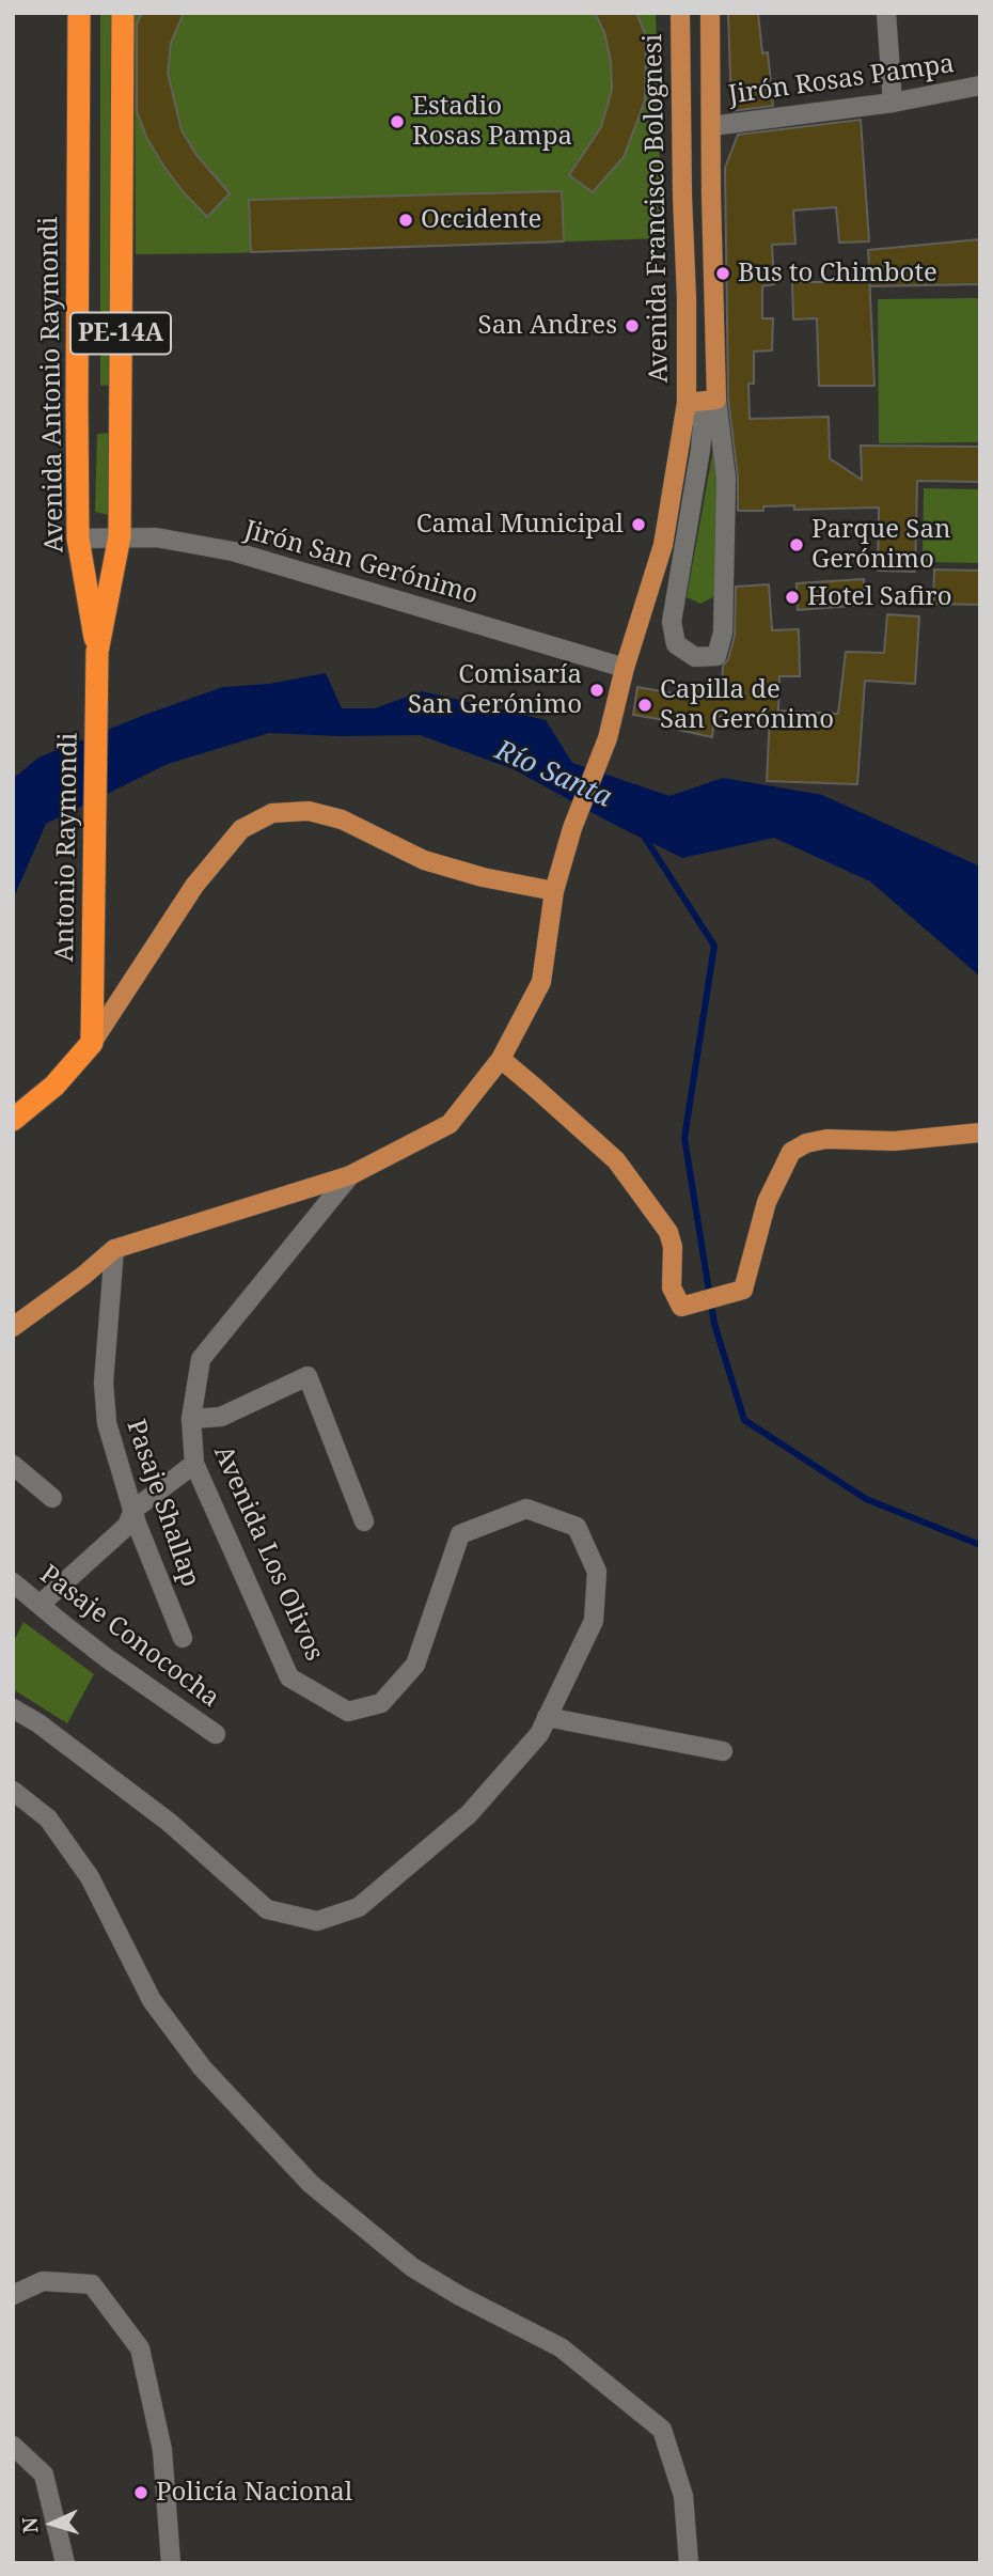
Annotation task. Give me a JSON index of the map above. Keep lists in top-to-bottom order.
{
  "streets": {
    "highway": ["PE-14A", "Avenida Antonio Raymondi", "Antonio Raymondi"],
    "main road": [
      "Jirón Rosas Pampa",
      "Avenida Francisco Bolognesi",
      "Jirón San Gerónimo",
      "Pasaje Shallap",
      "Avenida Los Olivos",
      "Pasaje Conococha"
    ]
  },
  "crossings": [
    ["Jirón Rosas Pampa", "Avenida Francisco Bolognesi"],
    ["Avenida Francisco Bolognesi", "Jirón San Gerónimo"],
    ["Avenida Francisco Bolognesi", "Avenida Los Olivos"],
    ["PE-14A", "Avenida Antonio Raymondi"],
    ["PE-14A", "Jirón San Gerónimo"],
    ["PE-14A", "Antonio Raymondi"],
    ["Avenida Antonio Raymondi", "Jirón San Gerónimo"],
    ["Avenida Antonio Raymondi", "Antonio Raymondi"]
  ],
  "water": ["Río Santa"],
  "places": [
    "Estadio Rosas Pampa",
    "Occidente",
    "Bus to Chimbote",
    "San Andres",
    "Camal Municipal",
    "Parque San Gerónimo",
    "Hotel Safiro",
    "Comisaría San Gerónimo",
    "Capilla de San Gerónimo",
    "Policía Nacional"
  ],
  "north": "left"
}
